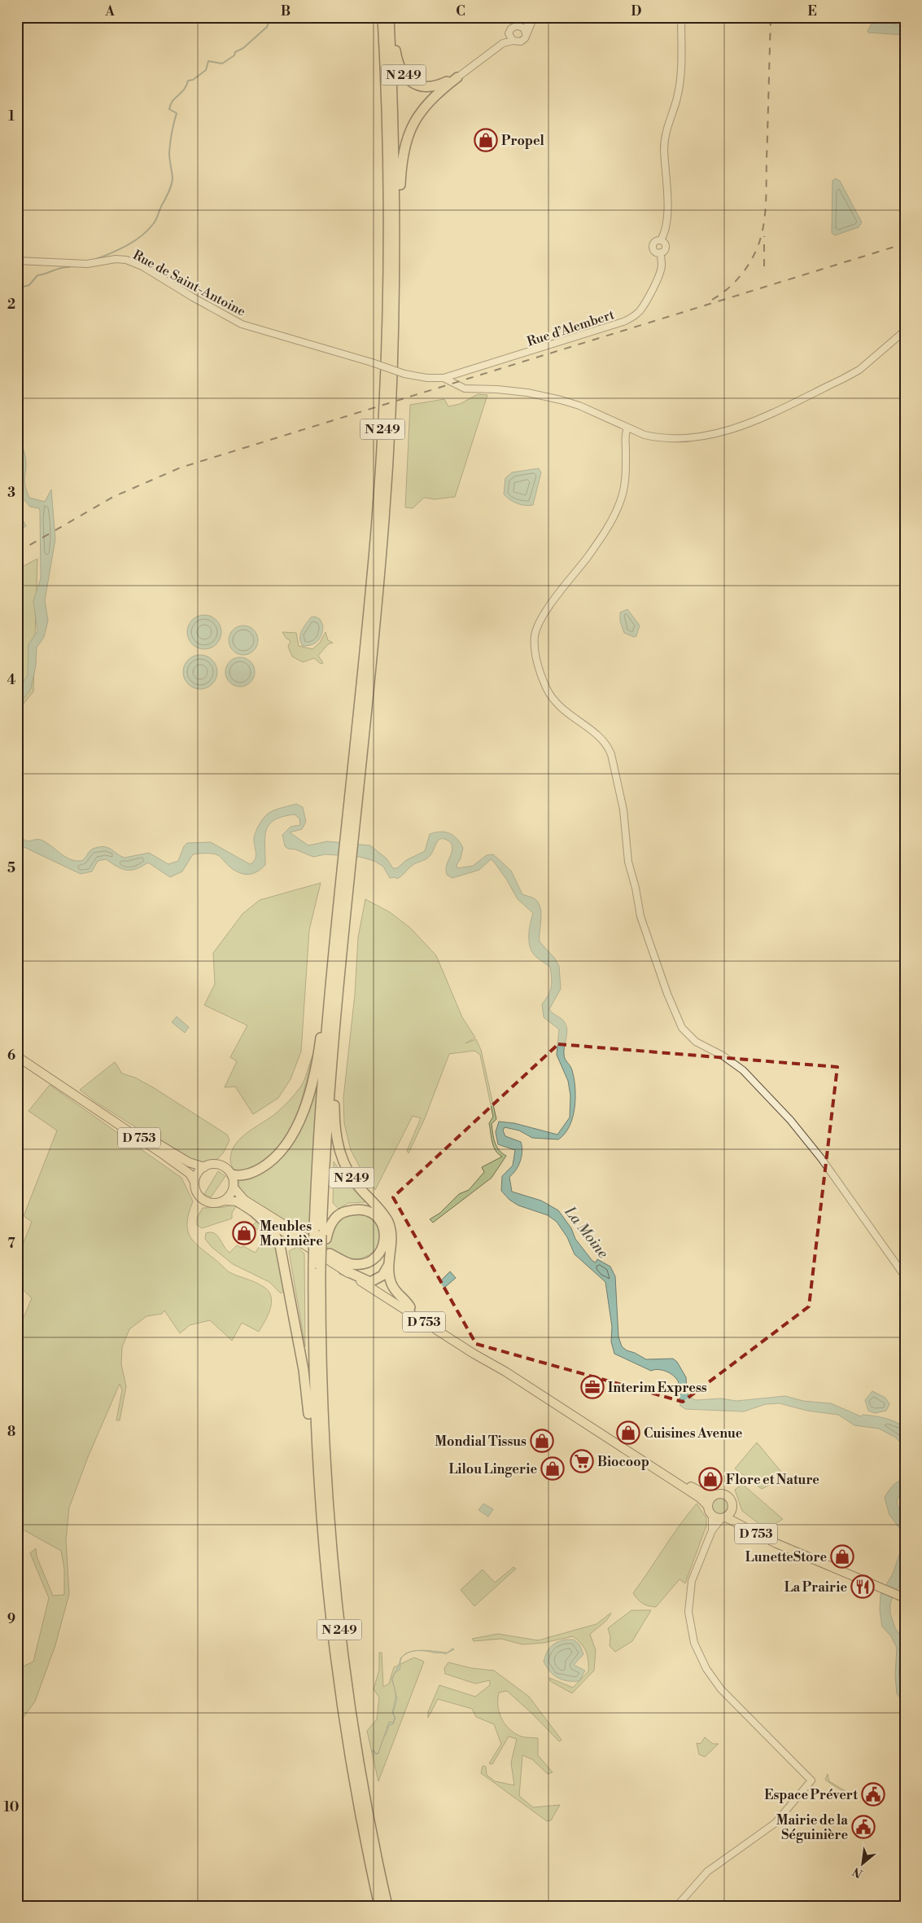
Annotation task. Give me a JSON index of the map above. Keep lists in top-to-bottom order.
{
  "streets": {
    "highway": ["N 249"],
    "main road": ["D 753"],
    "street": ["Rue de Saint-Antoine", "Rue d’Alembert"]
  },
  "crossings": [
    ["N 249", "D 753"],
    ["Rue de Saint-Antoine", "Rue d’Alembert"]
  ],
  "water": ["La Moine"],
  "places": {
    "shop": [
      "Propel",
      "Meubles Morinière",
      "Cuisines Avenue",
      "Mondial Tissus",
      "Lilou Lingerie",
      "Flore et Nature",
      "LunetteStore"
    ],
    "office": ["Interim Express"],
    "supermarket": ["Biocoop"],
    "restaurant": ["La Prairie"],
    "public building": ["Espace Prévert", "Mairie de la Séguinière"]
  },
  "north": "bottom left",
  "grid": {
    "columns": [
      "A",
      "B",
      "C",
      "D",
      "E"
    ],
    "rows": [
      "1",
      "2",
      "3",
      "4",
      "5",
      "6",
      "7",
      "8",
      "9",
      "10"
    ]
  }
}
